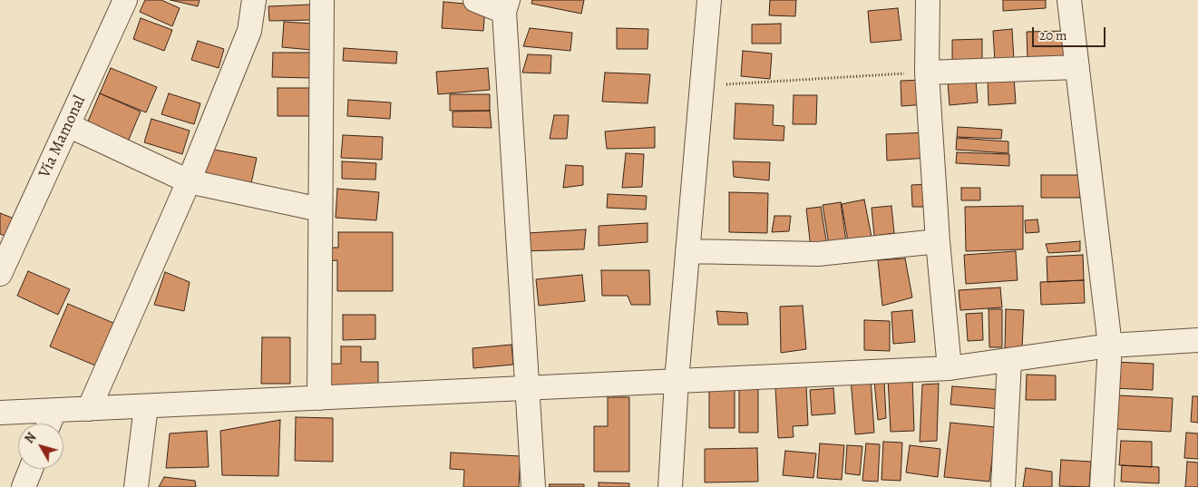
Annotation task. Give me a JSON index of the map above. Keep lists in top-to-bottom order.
{
  "streets": {
    "street": ["Vía Mamonal"]
  },
  "scale_bar": "20 m",
  "north": "top left"
}
